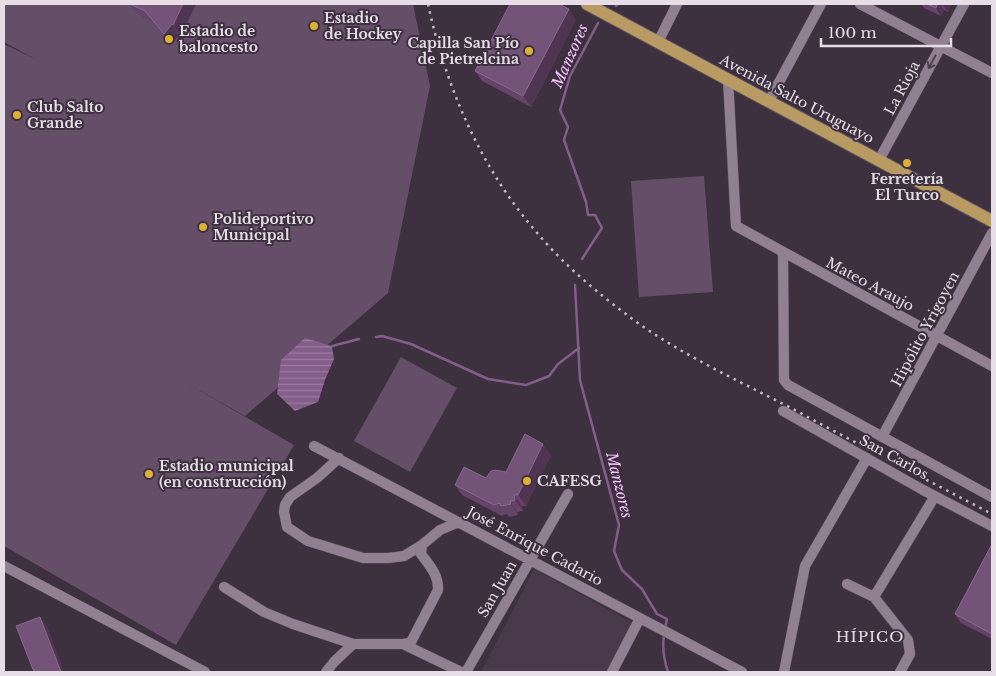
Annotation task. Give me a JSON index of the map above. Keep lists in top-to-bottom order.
{
  "streets": {
    "main road": ["Avenida Salto Uruguayo"],
    "street": [
      "La Rioja",
      "Mateo Araujo",
      "Hipólito Yrigoyen",
      "San Carlos",
      "José Enrique Cadario",
      "San Juan"
    ]
  },
  "crossings": [
    ["La Rioja", "Avenida Salto Uruguayo"],
    ["Avenida Salto Uruguayo", "Mateo Araujo"],
    ["Mateo Araujo", "Hipólito Yrigoyen"],
    ["Mateo Araujo", "San Carlos"],
    ["Hipólito Yrigoyen", "San Carlos"],
    ["José Enrique Cadario", "San Juan"]
  ],
  "one_way": ["La Rioja"],
  "districts": ["HÍPICO"],
  "water": ["Manzores"],
  "places": [
    "Estadio de Hockey",
    "Estadio de baloncesto",
    "Capilla San Pío de Pietrelcina",
    "Club Salto Grande",
    "Ferretería El Turco",
    "Polideportivo Municipal",
    "Estadio municipal (en construcción)",
    "CAFESG"
  ],
  "scale_bar": "100 m"
}
